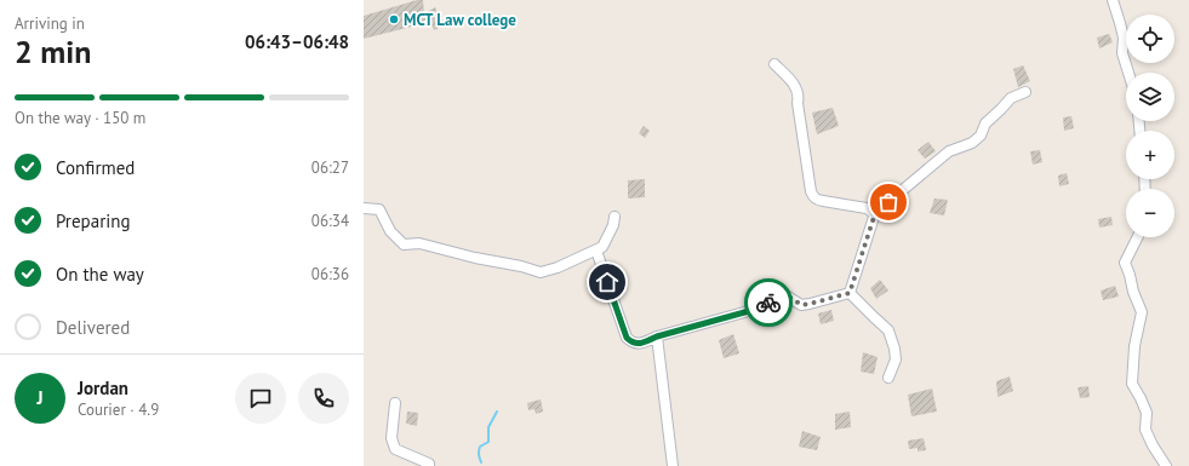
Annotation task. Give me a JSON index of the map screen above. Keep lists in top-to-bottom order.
{
  "places": ["MCT Law college"],
  "page": {
    "heading": ["2 min", "Arriving in", "06:43–06:48"],
    "panel": ["Jordan", "Courier · 4.9"],
    "map_buttons": ["+", "−"],
    "bar": "On the way · 150 m",
    "list": [
      ["Confirmed", "06:27"],
      ["Preparing", "06:34"],
      ["On the way", "06:36"],
      "Delivered"
    ],
    "round": "J"
  }
}
